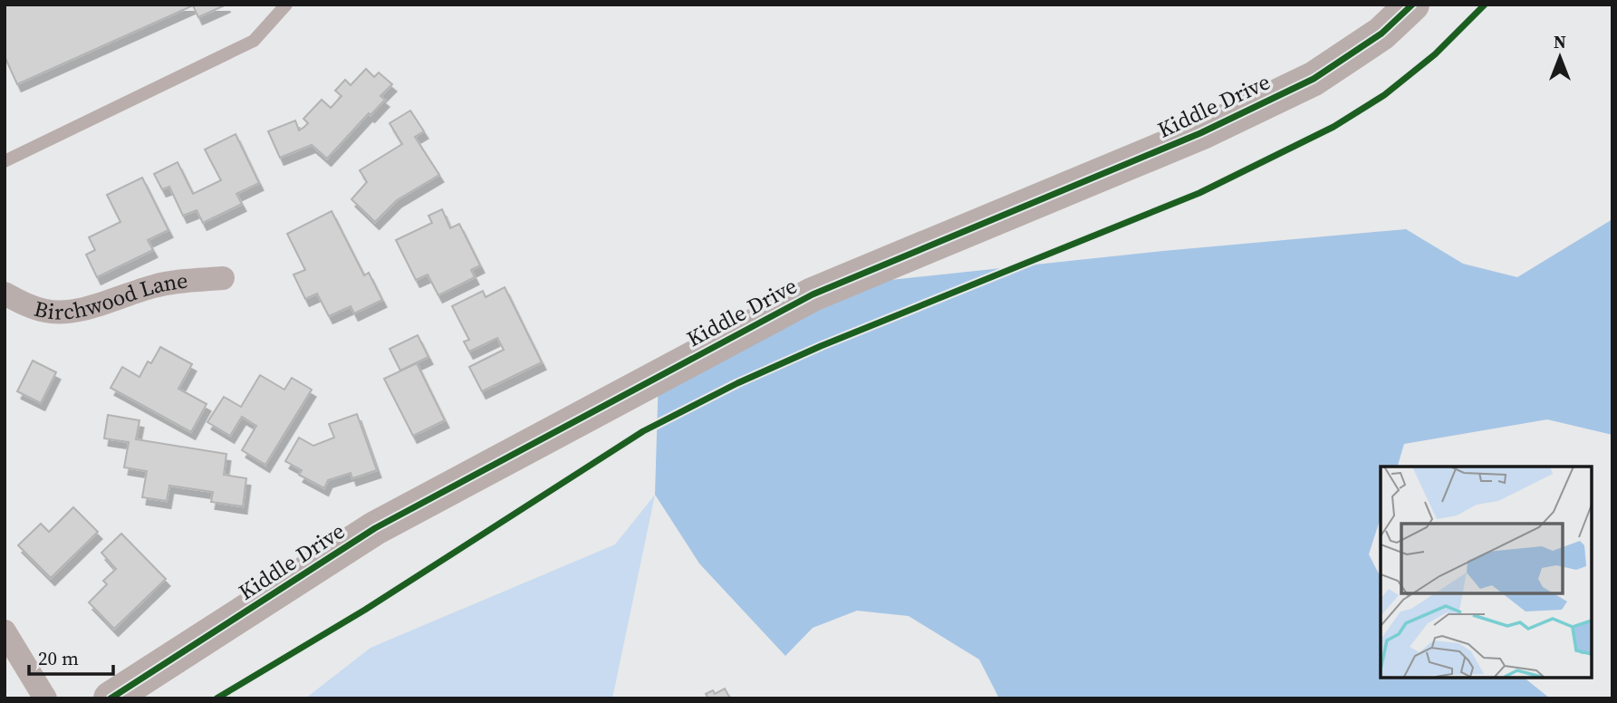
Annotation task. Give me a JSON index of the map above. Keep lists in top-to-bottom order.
{
  "streets": {
    "street": ["Kiddle Drive", "Birchwood Lane"]
  },
  "scale_bar": "20 m",
  "north": "top"
}
